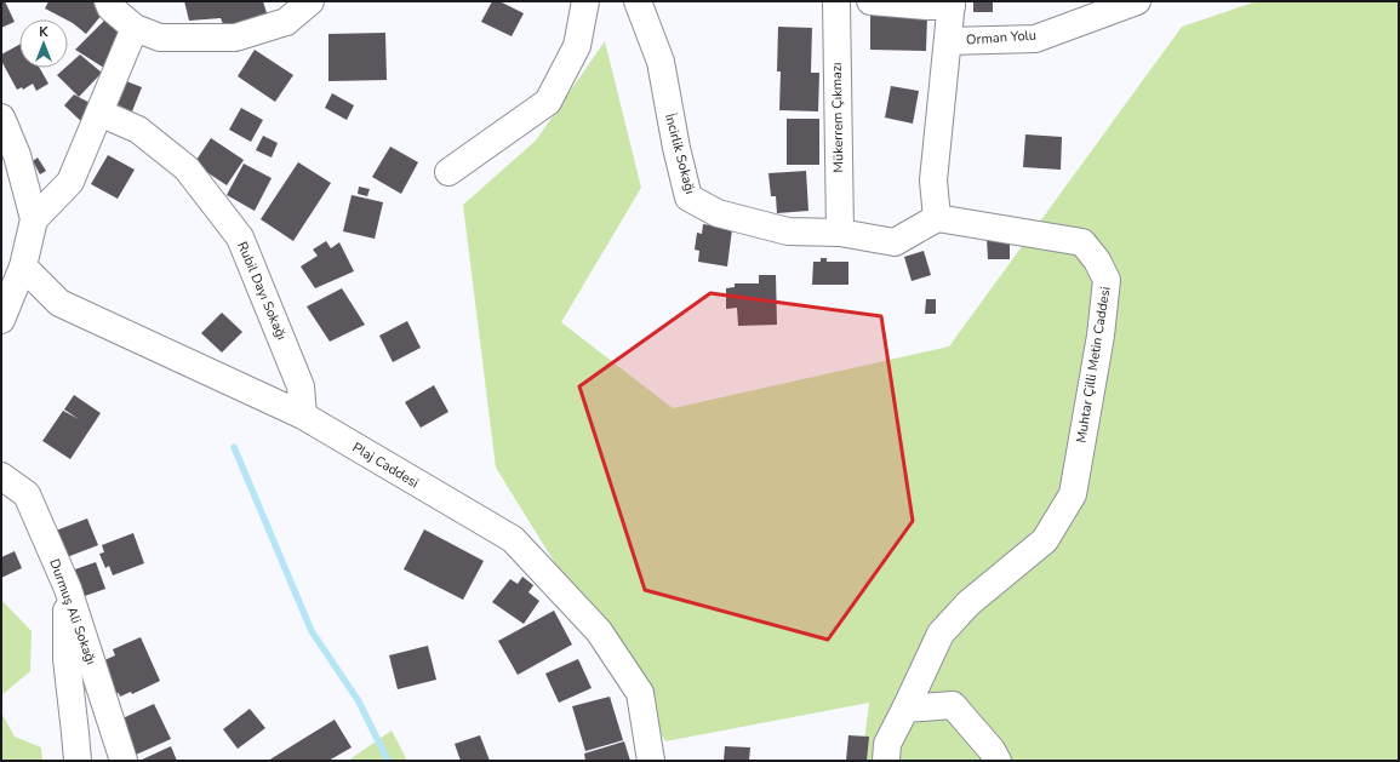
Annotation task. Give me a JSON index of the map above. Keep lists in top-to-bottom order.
{
  "streets": {
    "street": [
      "Orman Yolu",
      "Mükerrem Çıkmazı",
      "İncirlik Sokağı",
      "Rubil Dayı Sokağı",
      "Muhtar Çilli Metin Caddesi",
      "Plaj Caddesi",
      "Durmuş Ali Sokağı"
    ]
  },
  "crossings": [
    ["Mükerrem Çıkmazı", "İncirlik Sokağı"],
    ["İncirlik Sokağı", "Muhtar Çilli Metin Caddesi"],
    ["Rubil Dayı Sokağı", "Plaj Caddesi"]
  ],
  "north": "top"
}
